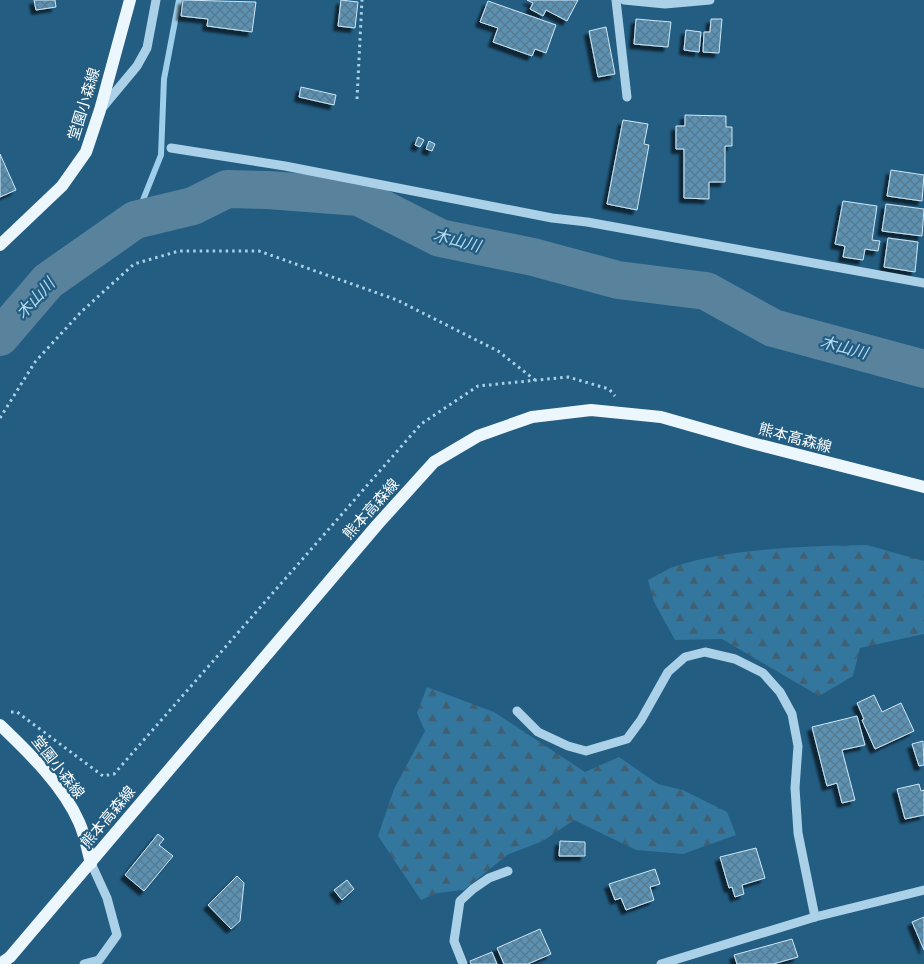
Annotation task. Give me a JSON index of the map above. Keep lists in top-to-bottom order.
{
  "streets": {
    "main road": ["堂園小森線", "熊本高森線"]
  },
  "crossings": [
    ["堂園小森線", "熊本高森線"]
  ],
  "water": ["木山川"]
}
